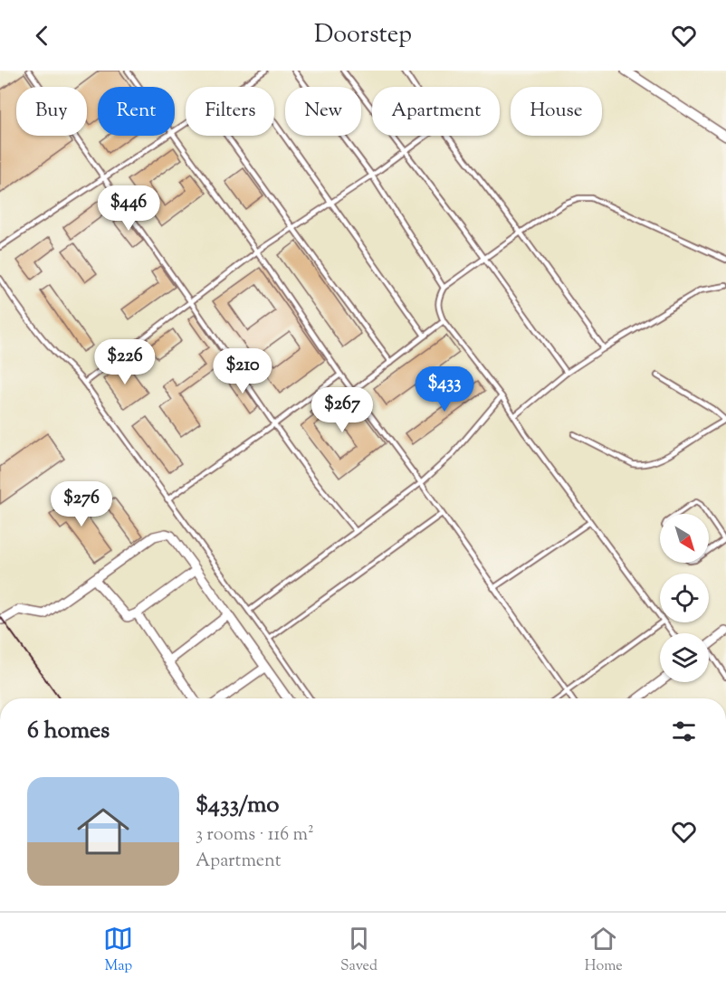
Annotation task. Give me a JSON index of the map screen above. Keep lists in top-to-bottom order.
{
  "north": "bottom right",
  "page": {
    "header": "Doorstep",
    "chip": [
      "Buy",
      "Rent",
      "Filters",
      "New",
      "Apartment",
      "House"
    ],
    "price": [
      "$446",
      "$226",
      "$210",
      "$433",
      "$267",
      "$276"
    ],
    "heading": "6 homes",
    "list": [
      {
        "name": "$433/mo",
        "note": "3 rooms · 116 m² · Apartment"
      }
    ],
    "tabs": ["Map", "Saved", "Home"]
  }
}
